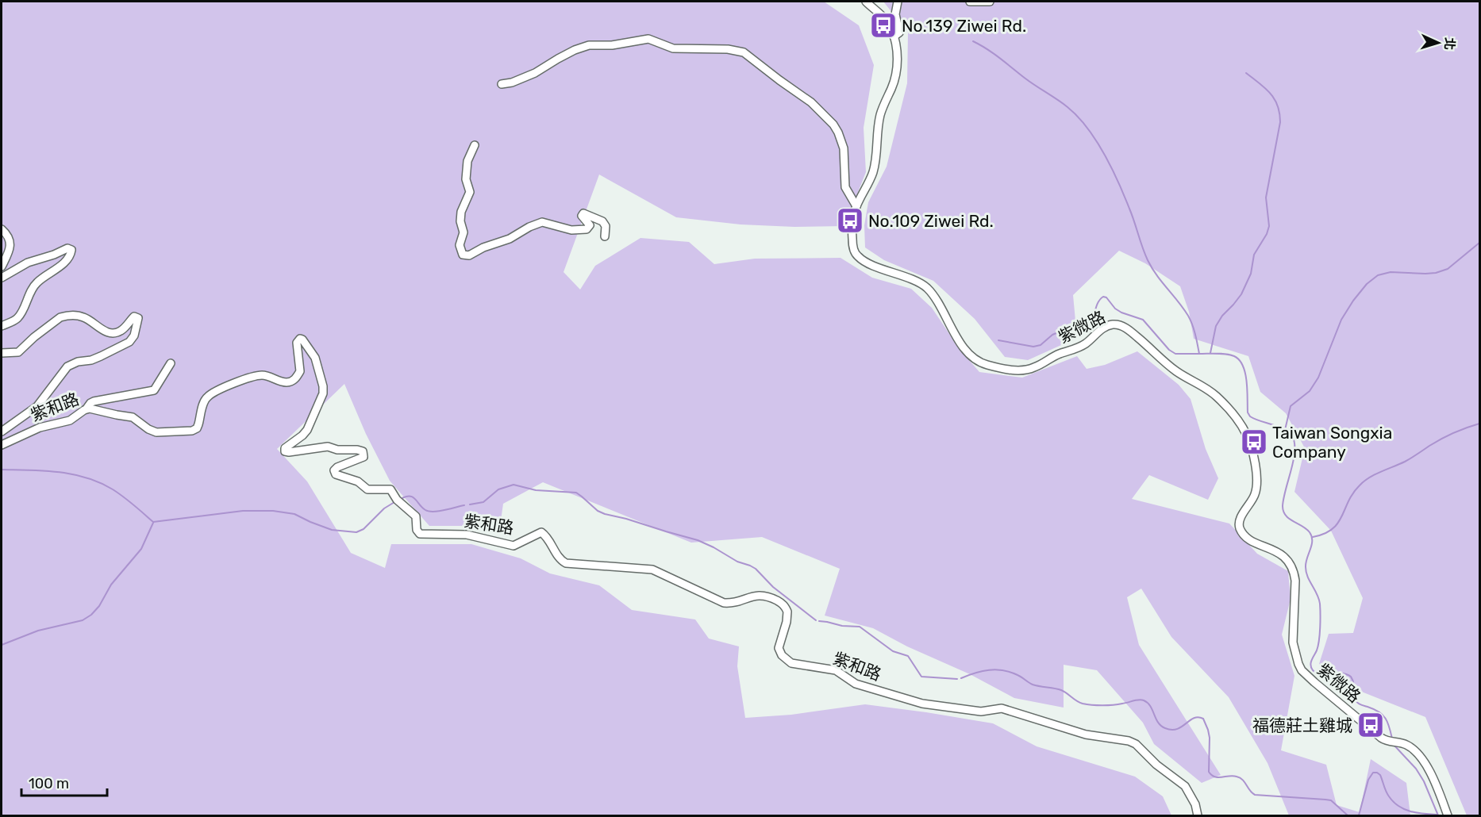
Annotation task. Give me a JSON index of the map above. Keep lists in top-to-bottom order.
{
  "streets": {
    "street": ["紫微路", "紫和路"]
  },
  "places": {
    "bus stop": [
      "No.139 Ziwei Rd.",
      "No.109 Ziwei Rd.",
      "Taiwan Songxia Company",
      "福德莊土雞城"
    ]
  },
  "scale_bar": "100 m",
  "north": "right"
}
